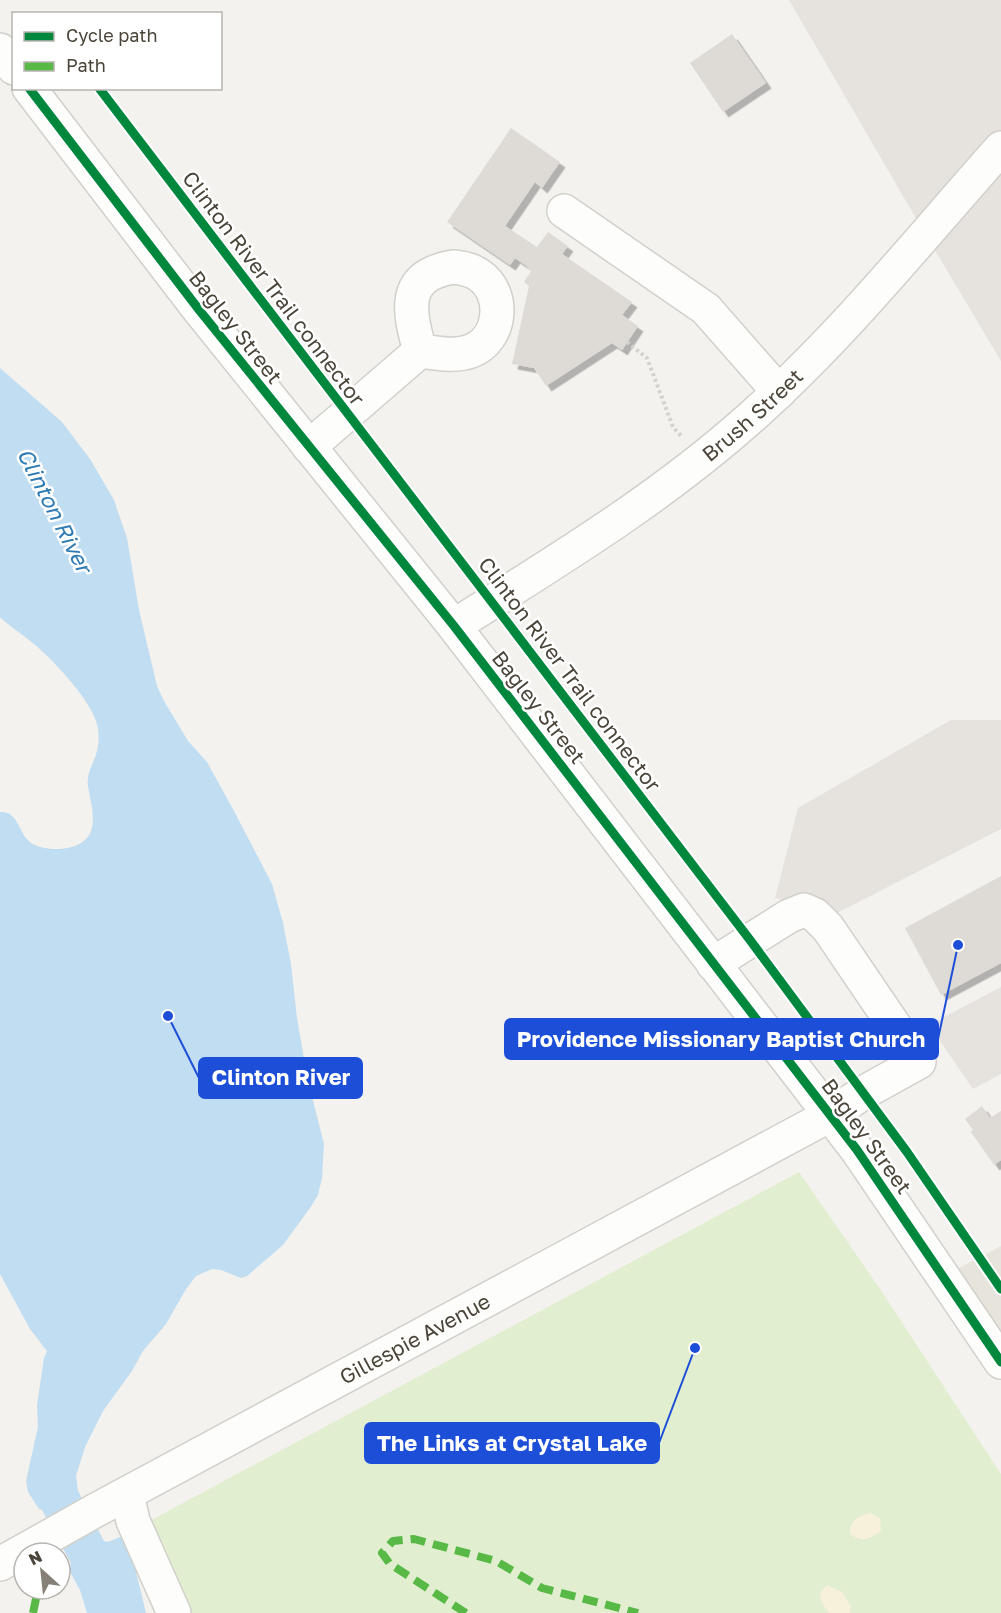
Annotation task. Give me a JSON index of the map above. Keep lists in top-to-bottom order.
{
  "streets": {
    "street": ["Bagley Street", "Brush Street", "Gillespie Avenue"],
    "cycle path": ["Clinton River Trail connector"]
  },
  "crossings": [
    ["Bagley Street", "Brush Street"],
    ["Bagley Street", "Gillespie Avenue"]
  ],
  "water": ["Clinton River"],
  "places": ["Providence Missionary Baptist Church", "Clinton River", "The Links at Crystal Lake"],
  "legend": ["Cycle path", "Path"],
  "north": "top left"
}
